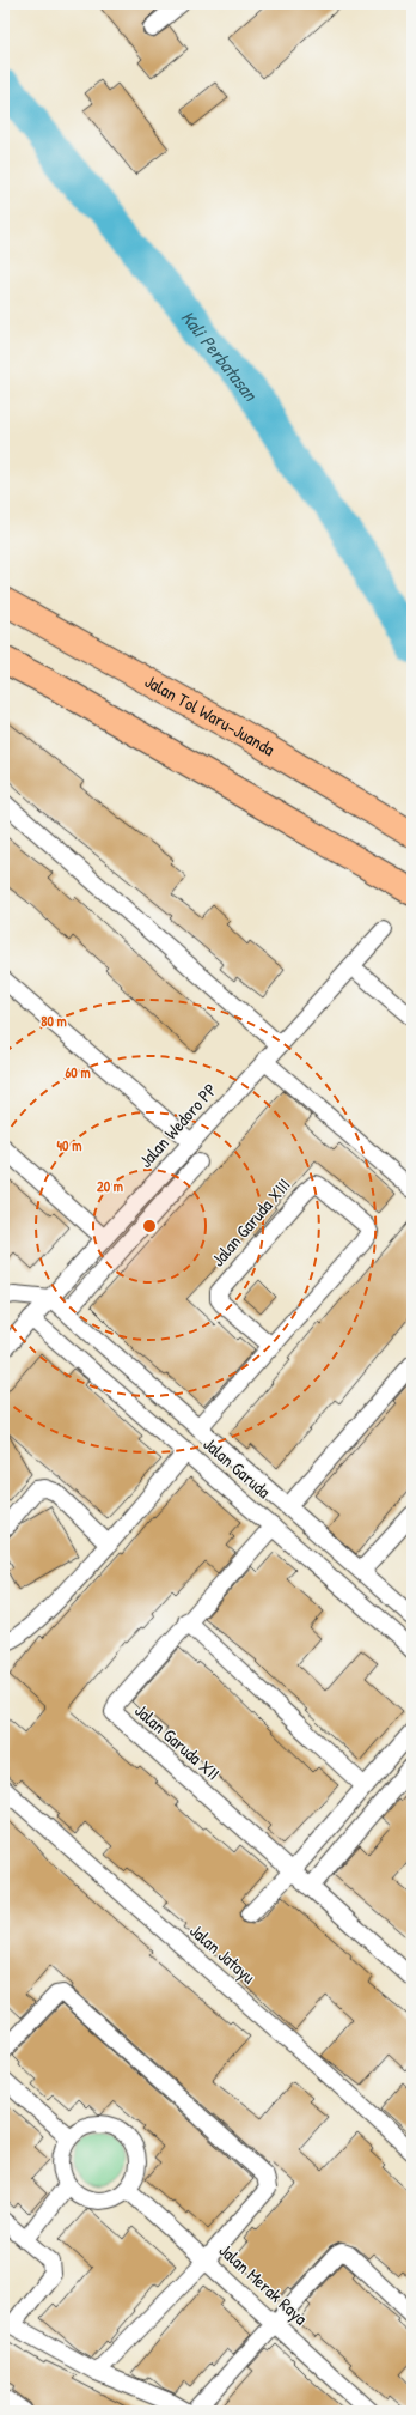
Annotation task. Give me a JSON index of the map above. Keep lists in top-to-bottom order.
{
  "streets": {
    "highway": ["Jalan Tol Waru–Juanda"],
    "street": [
      "Jalan Wedoro PP",
      "Jalan Garuda XIII",
      "Jalan Garuda",
      "Jalan Garuda XII",
      "Jalan Jatayu",
      "Jalan Merak Raya"
    ]
  },
  "crossings": [
    ["Jalan Wedoro PP", "Jalan Garuda"],
    ["Jalan Garuda XIII", "Jalan Garuda"],
    ["Jalan Garuda", "Jalan Garuda XII"]
  ],
  "water": ["Kali Perbatasan"],
  "rings": [
    "80 m",
    "60 m",
    "40 m",
    "20 m"
  ]
}
